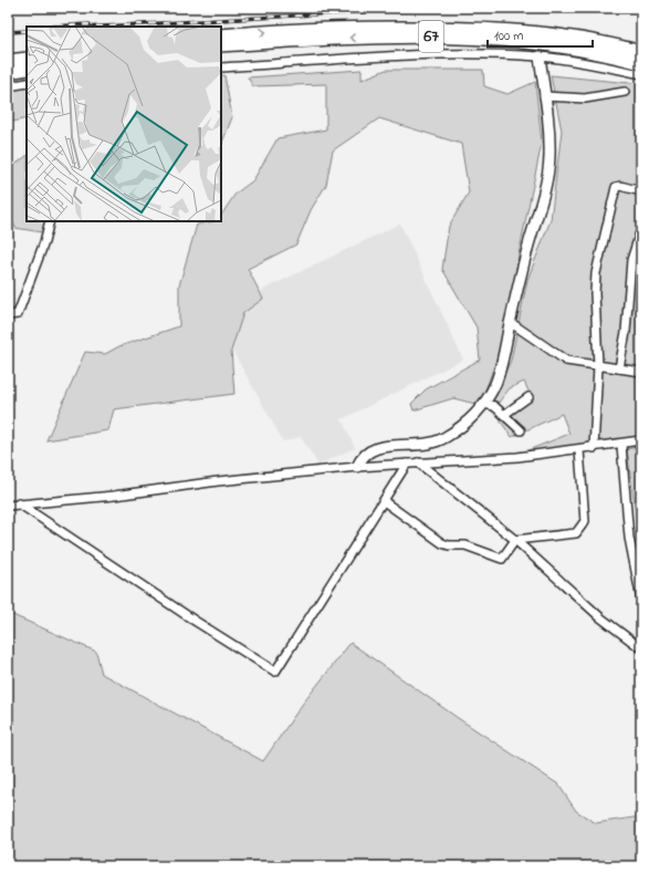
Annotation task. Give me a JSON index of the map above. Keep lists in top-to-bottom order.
{
  "streets": {
    "main road": ["67"]
  },
  "scale_bar": "100 m"
}
